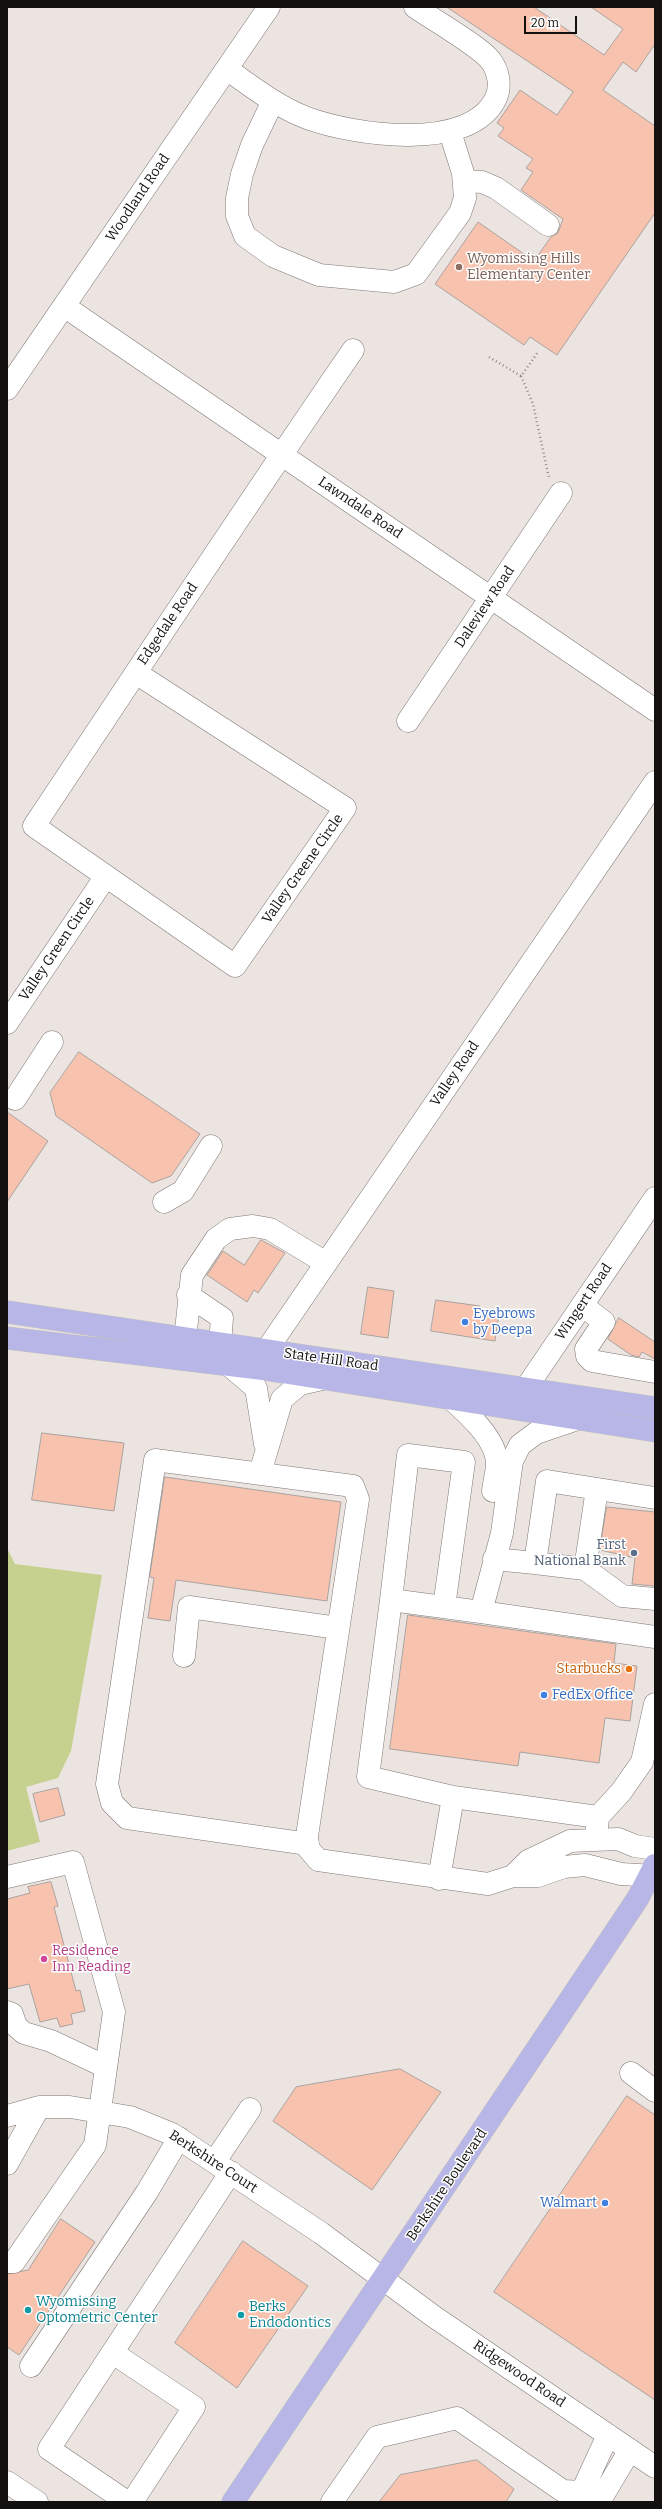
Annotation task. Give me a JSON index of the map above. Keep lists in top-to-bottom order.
{
  "streets": {
    "main road": ["State Hill Road", "Berkshire Boulevard"],
    "street": [
      "Woodland Road",
      "Lawndale Road",
      "Daleview Road",
      "Edgedale Road",
      "Valley Greene Circle",
      "Valley Green Circle",
      "Valley Road",
      "Wingert Road",
      "Berkshire Court",
      "Ridgewood Road"
    ]
  },
  "crossings": [
    ["Woodland Road", "Lawndale Road"],
    ["Lawndale Road", "Daleview Road"],
    ["Lawndale Road", "Edgedale Road"],
    ["Edgedale Road", "Valley Greene Circle"],
    ["Edgedale Road", "Valley Green Circle"],
    ["Valley Greene Circle", "Valley Green Circle"],
    ["Valley Road", "State Hill Road"],
    ["Wingert Road", "State Hill Road"],
    ["Berkshire Court", "Berkshire Boulevard"],
    ["Berkshire Court", "Ridgewood Road"],
    ["Berkshire Boulevard", "Ridgewood Road"]
  ],
  "places": [
    "Wyomissing Hills Elementary Center",
    "Eyebrows by Deepa",
    "First National Bank",
    "Starbucks",
    "FedEx Office",
    "Residence Inn Reading",
    "Walmart",
    "Wyomissing Optometric Center",
    "Berks Endodontics"
  ],
  "scale_bar": "20 m"
}
